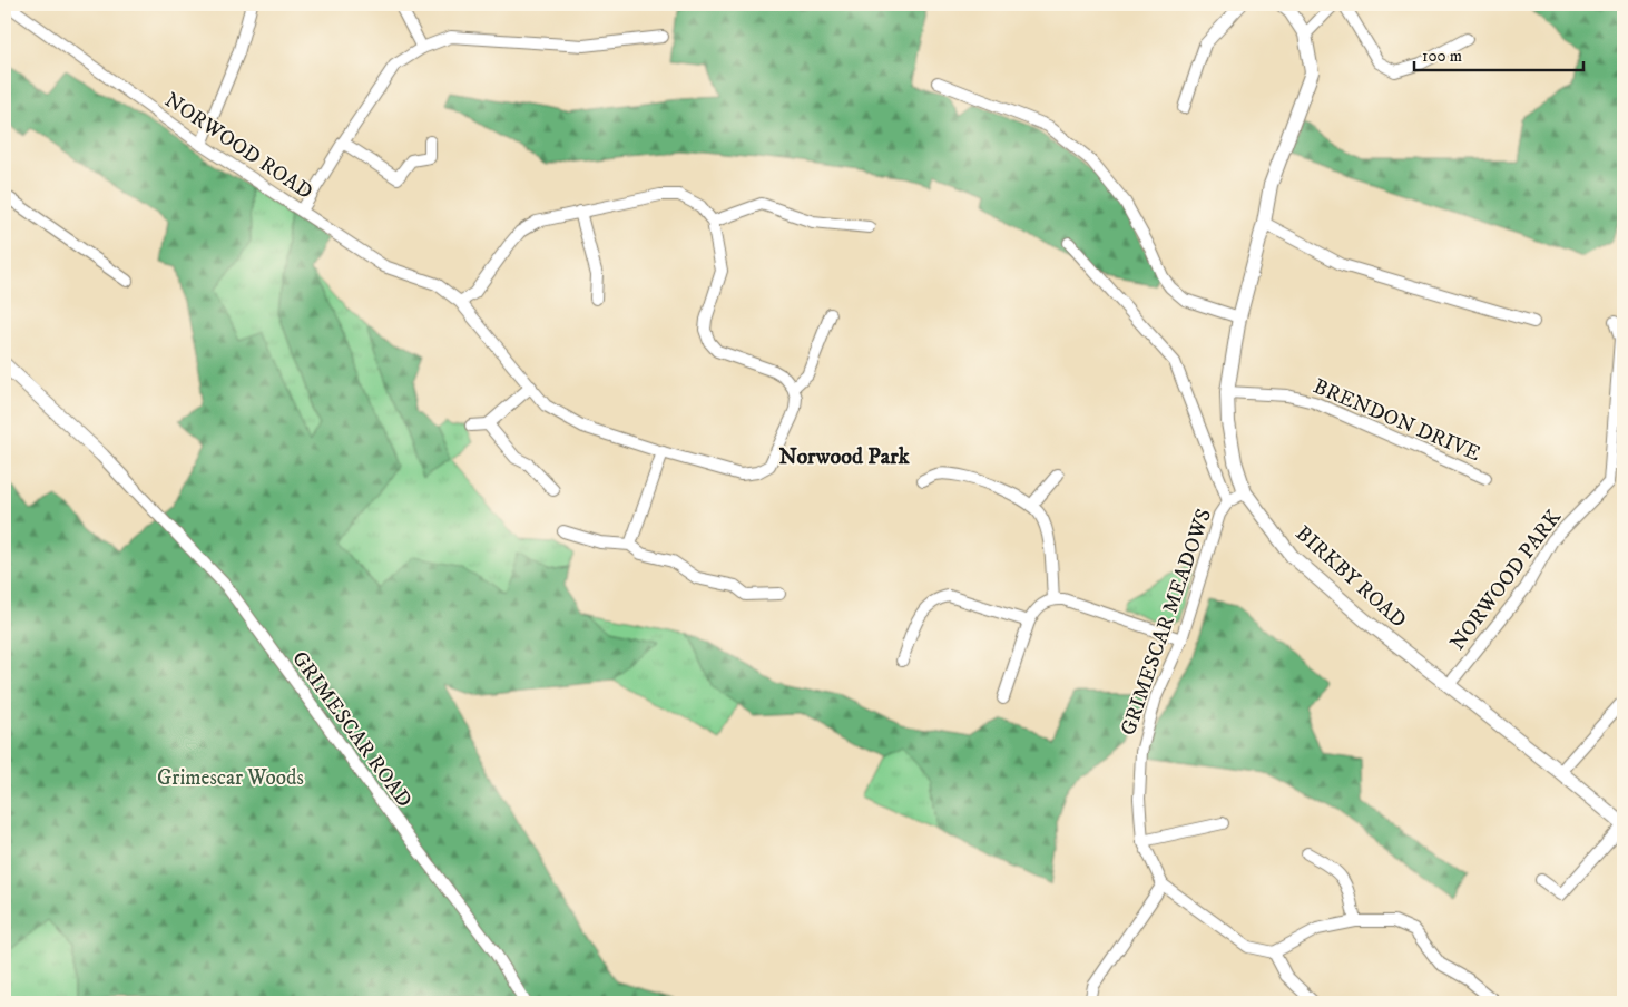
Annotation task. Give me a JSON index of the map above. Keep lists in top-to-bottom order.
{
  "streets": {
    "street": [
      "NORWOOD ROAD",
      "BRENDON DRIVE",
      "BIRKBY ROAD",
      "NORWOOD PARK",
      "GRIMESCAR MEADOWS",
      "GRIMESCAR ROAD"
    ]
  },
  "crossings": [
    ["BRENDON DRIVE", "BIRKBY ROAD"],
    ["BIRKBY ROAD", "NORWOOD PARK"],
    ["BIRKBY ROAD", "GRIMESCAR MEADOWS"]
  ],
  "districts": ["Norwood Park"],
  "parks": ["Grimescar Woods"],
  "scale_bar": "100 m"
}
